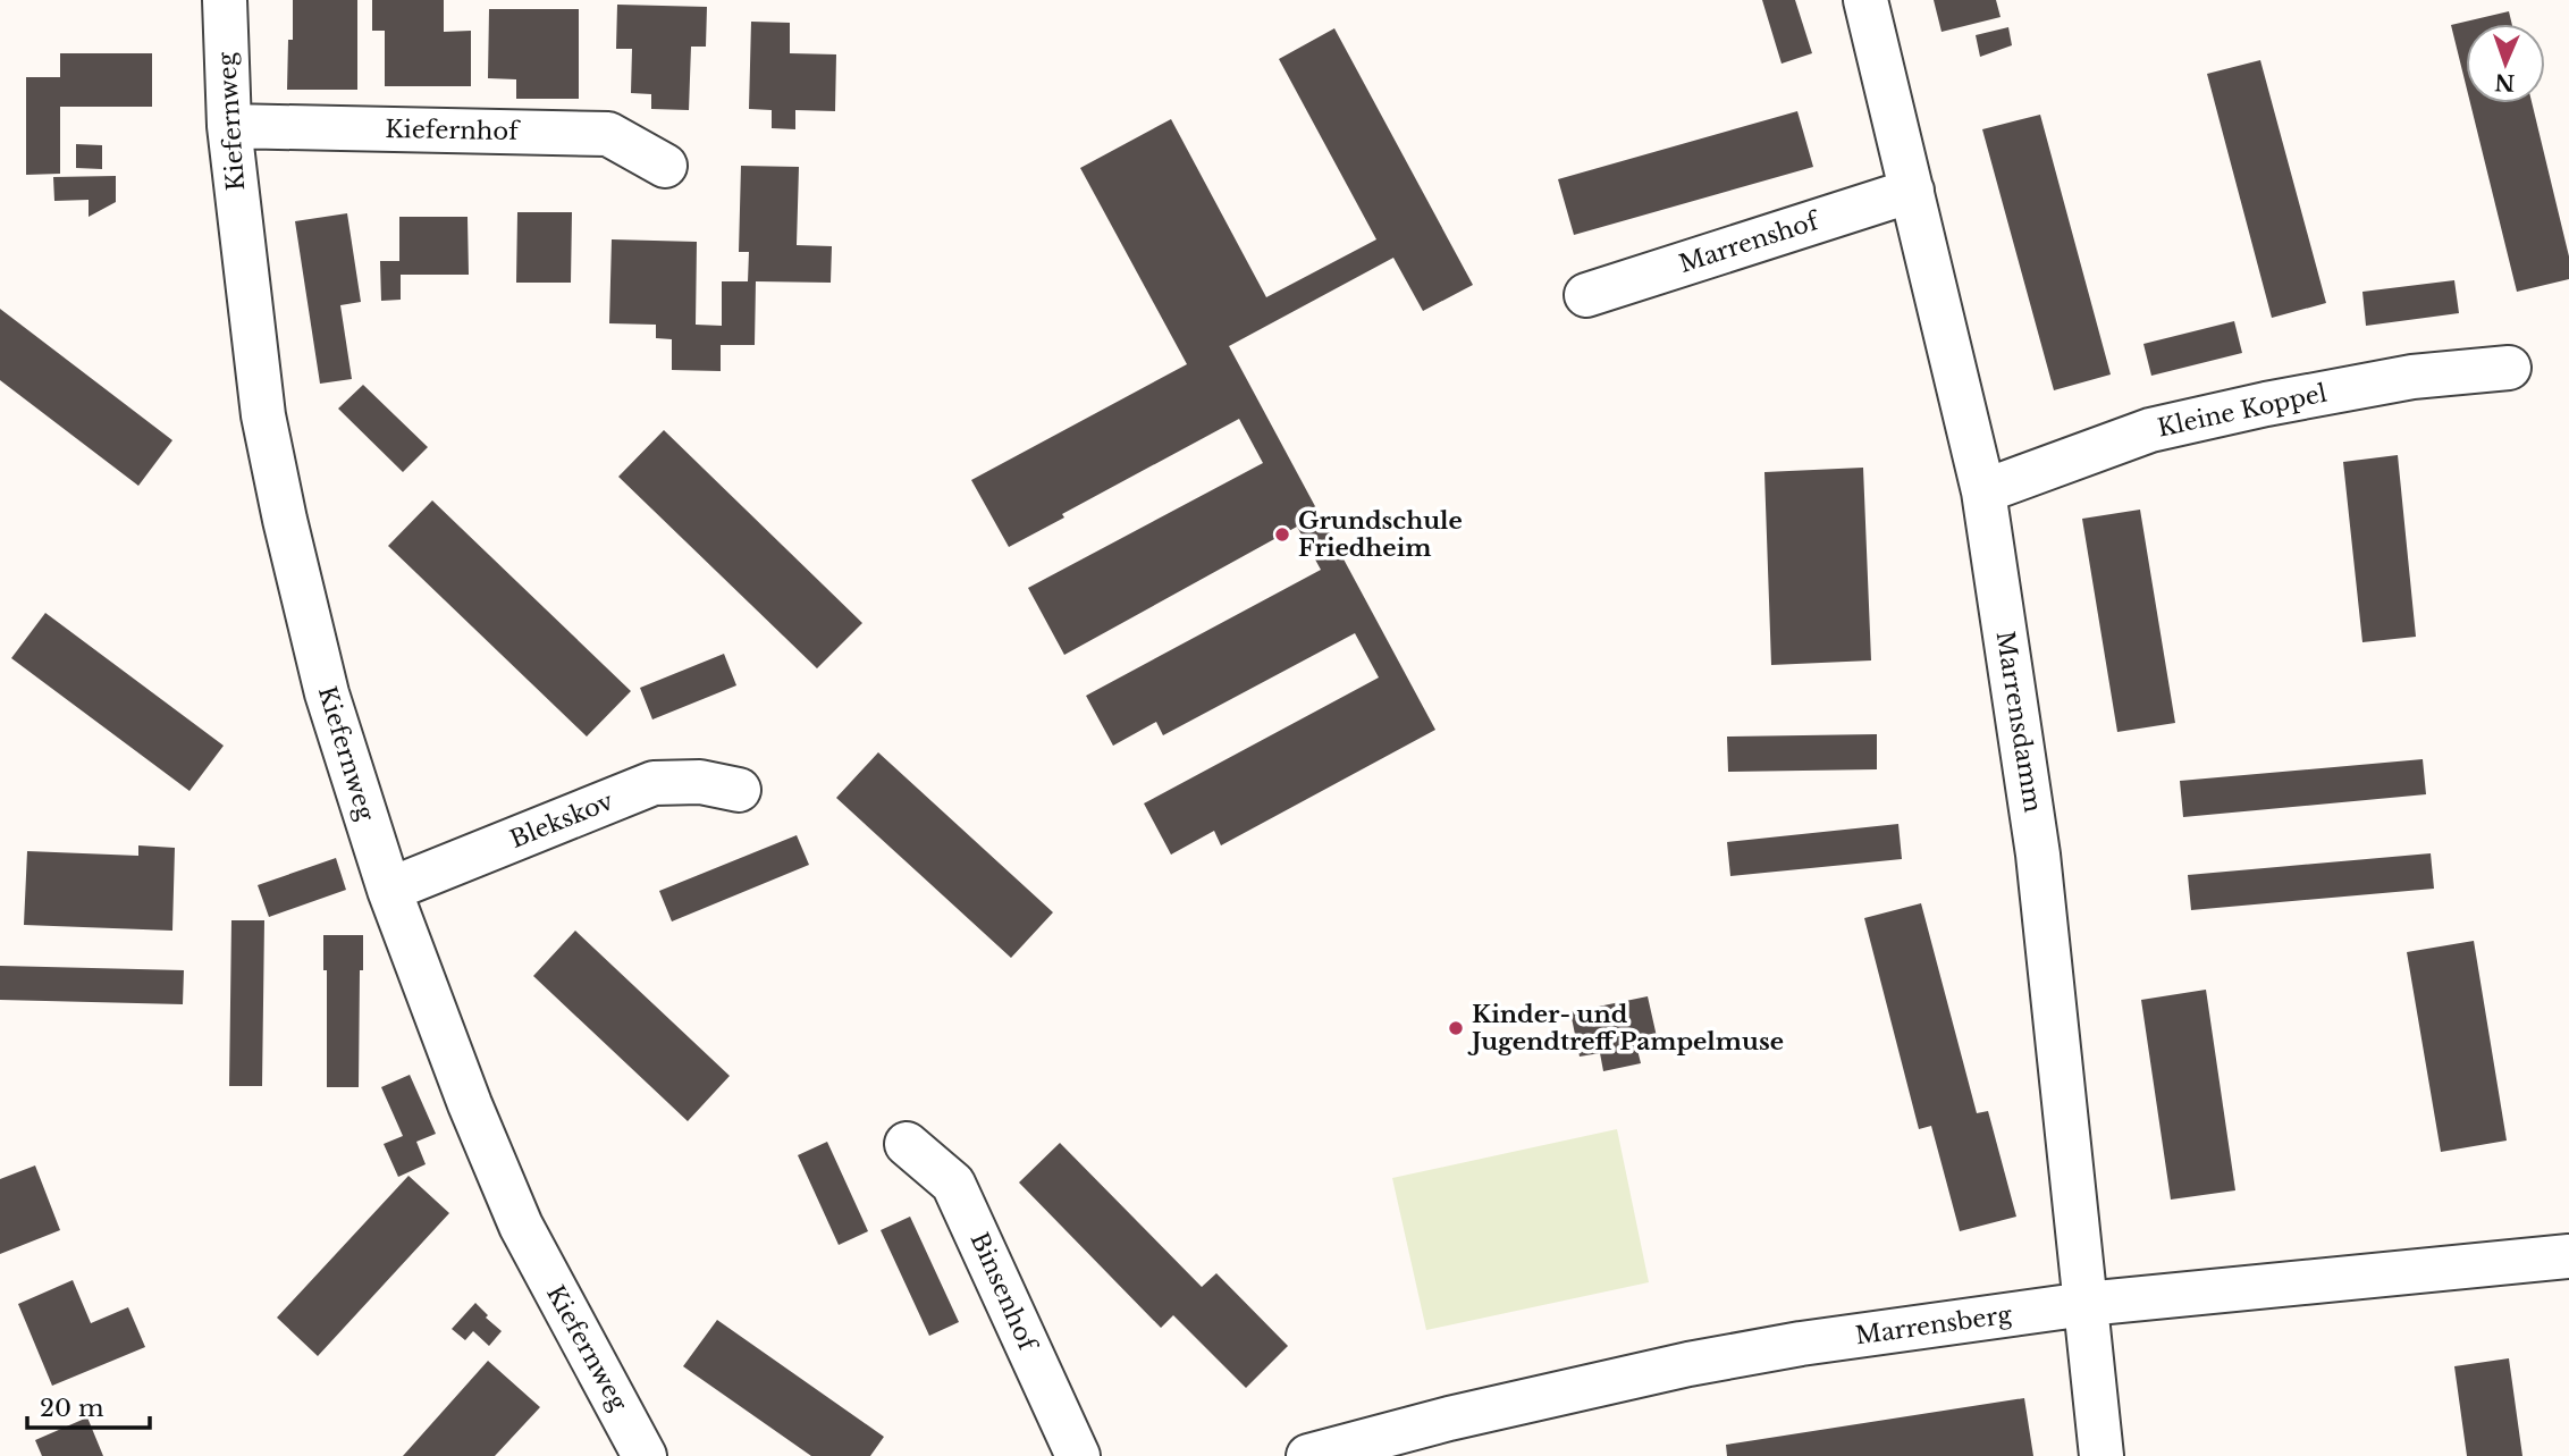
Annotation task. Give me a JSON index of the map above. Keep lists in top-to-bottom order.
{
  "streets": {
    "street": [
      "Kiefernweg",
      "Kiefernhof",
      "Marrenshof",
      "Kleine Koppel",
      "Marrensdamm",
      "Blekskov",
      "Binsenhof",
      "Marrensberg"
    ]
  },
  "crossings": [
    ["Kiefernweg", "Kiefernhof"],
    ["Kiefernweg", "Blekskov"],
    ["Marrenshof", "Marrensdamm"],
    ["Kleine Koppel", "Marrensdamm"],
    ["Marrensdamm", "Marrensberg"]
  ],
  "places": ["Grundschule Friedheim", "Kinder- und Jugendtreff Pampelmuse"],
  "scale_bar": "20 m",
  "north": "bottom"
}
